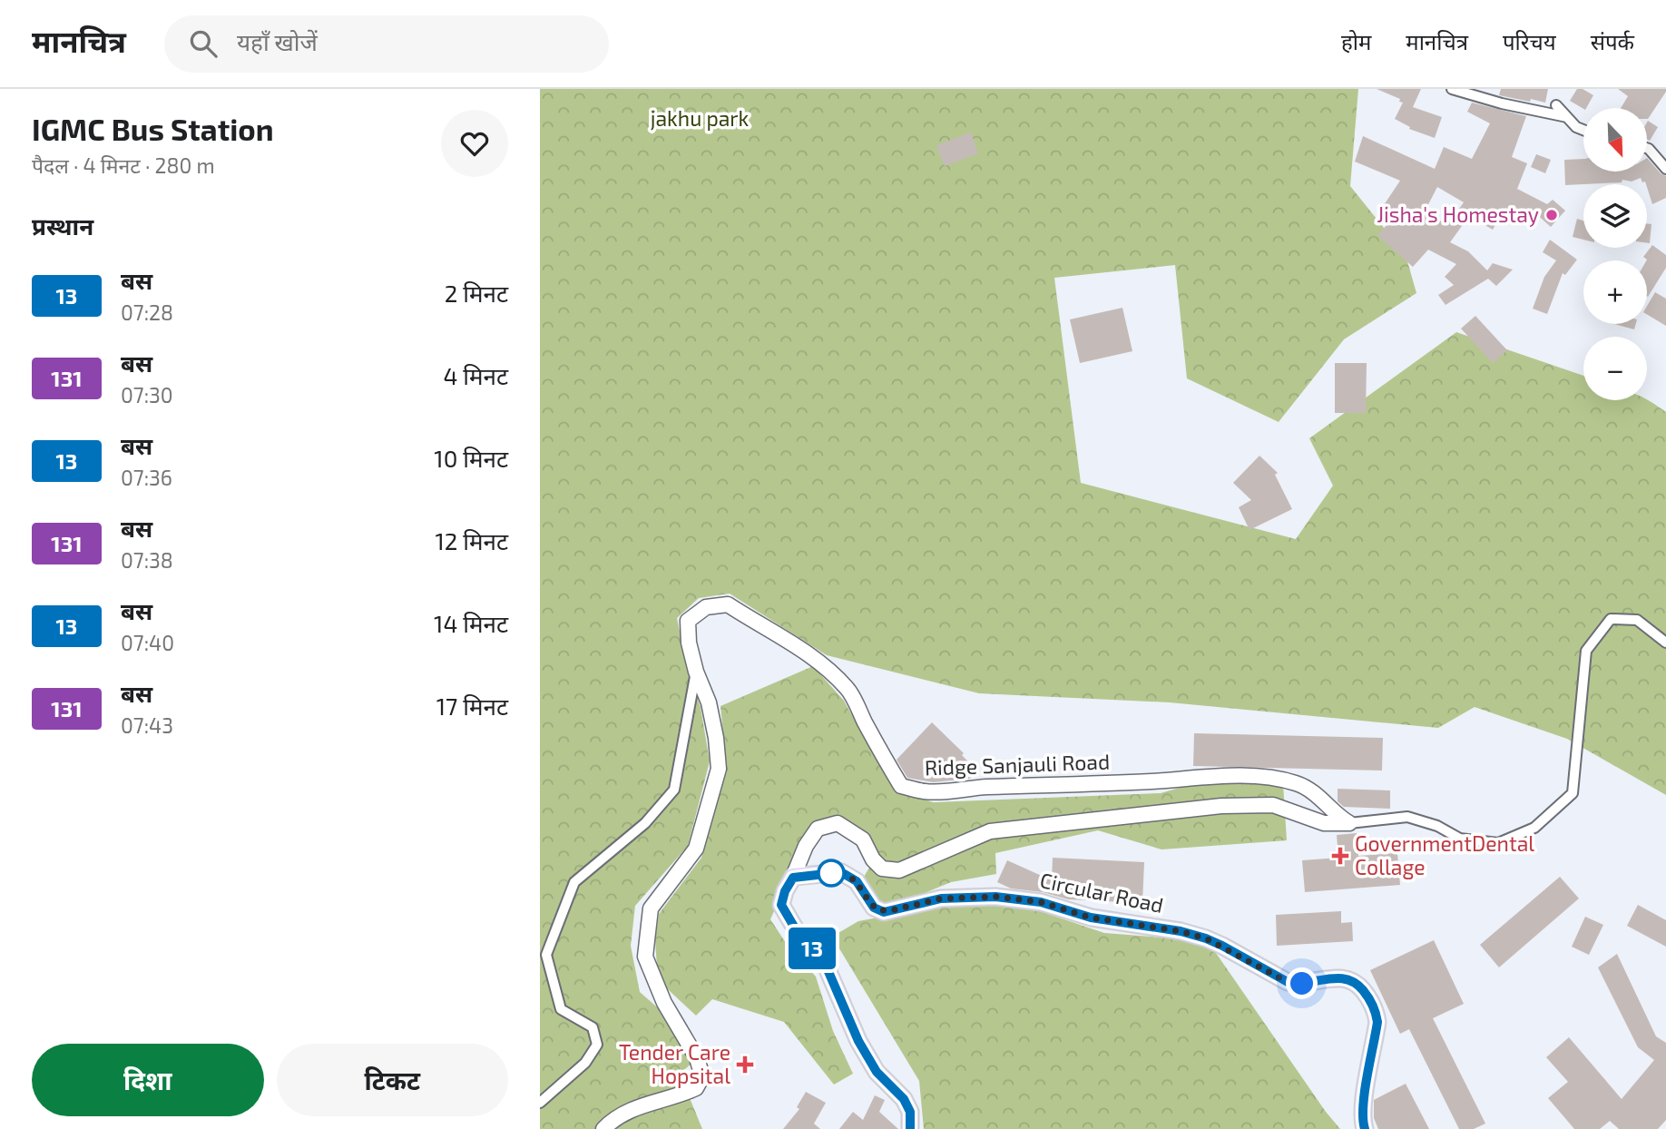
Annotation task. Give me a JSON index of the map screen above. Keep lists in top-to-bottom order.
{
  "streets": {
    "main road": ["Circular Road"],
    "street": ["Ridge Sanjauli Road"]
  },
  "parks": ["jakhu park"],
  "places": {
    "other": ["Jisha's Homestay"],
    "health": ["GovernmentDental Collage", "Tender Care Hopsital"]
  },
  "lines": ["bus line 13"],
  "north": "bottom right",
  "page": {
    "header": "मानचित्र",
    "search": "यहाँ खोजें",
    "nav": [
      "होम",
      "मानचित्र",
      "परिचय",
      "संपर्क"
    ],
    "heading": [
      ["IGMC Bus Station", "पैदल · 4 मिनट · 280 m"],
      "प्रस्थान"
    ],
    "on_map": "13",
    "map_buttons": ["+", "−"],
    "list": [
      {
        "mark": "13",
        "name": "बस",
        "note": "07:28",
        "value": "2 मिनट"
      },
      {
        "mark": "131",
        "name": "बस",
        "note": "07:30",
        "value": "4 मिनट"
      },
      {
        "mark": "13",
        "name": "बस",
        "note": "07:36",
        "value": "10 मिनट"
      },
      {
        "mark": "131",
        "name": "बस",
        "note": "07:38",
        "value": "12 मिनट"
      },
      {
        "mark": "13",
        "name": "बस",
        "note": "07:40",
        "value": "14 मिनट"
      },
      {
        "mark": "131",
        "name": "बस",
        "note": "07:43",
        "value": "17 मिनट"
      }
    ],
    "buttons": ["दिशा", "टिकट"]
  }
}
